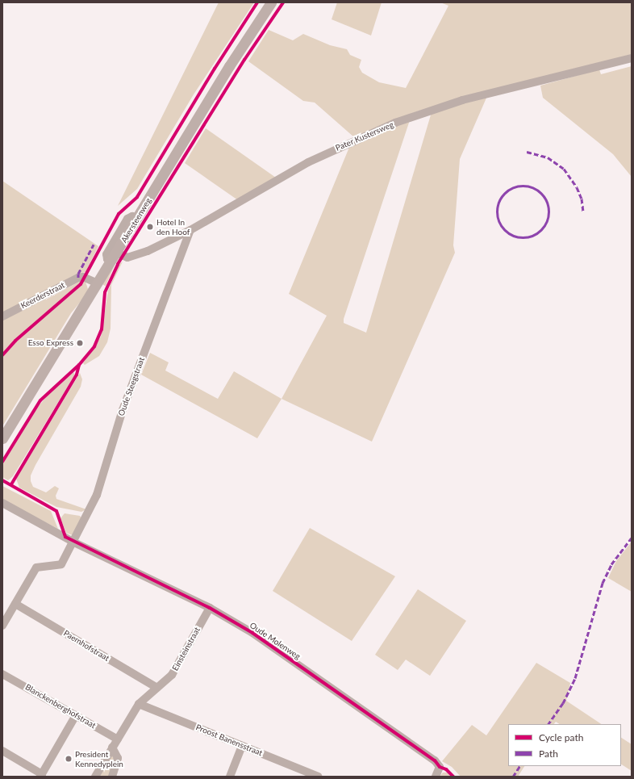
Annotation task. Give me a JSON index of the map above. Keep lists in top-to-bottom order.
{
  "streets": {
    "main road": ["Akersteenweg"],
    "street": [
      "Pater Kustersweg",
      "Keerderstraat",
      "Oude Steegstraat",
      "Oude Molenweg",
      "Paemhofstraat",
      "Einsteinstraat",
      "Blanckenberghofstraat",
      "Proost Banensstraat"
    ]
  },
  "crossings": [
    ["Pater Kustersweg", "Akersteenweg"],
    ["Pater Kustersweg", "Oude Steegstraat"],
    ["Akersteenweg", "Keerderstraat"],
    ["Oude Steegstraat", "Oude Molenweg"],
    ["Oude Steegstraat", "Paemhofstraat"],
    ["Oude Molenweg", "Einsteinstraat"],
    ["Paemhofstraat", "Einsteinstraat"],
    ["Einsteinstraat", "Blanckenberghofstraat"],
    ["Einsteinstraat", "Proost Banensstraat"]
  ],
  "places": ["Hotel In den Hoof", "Esso Express", "President Kennedyplein"],
  "legend": ["Cycle path", "Path"]
}
